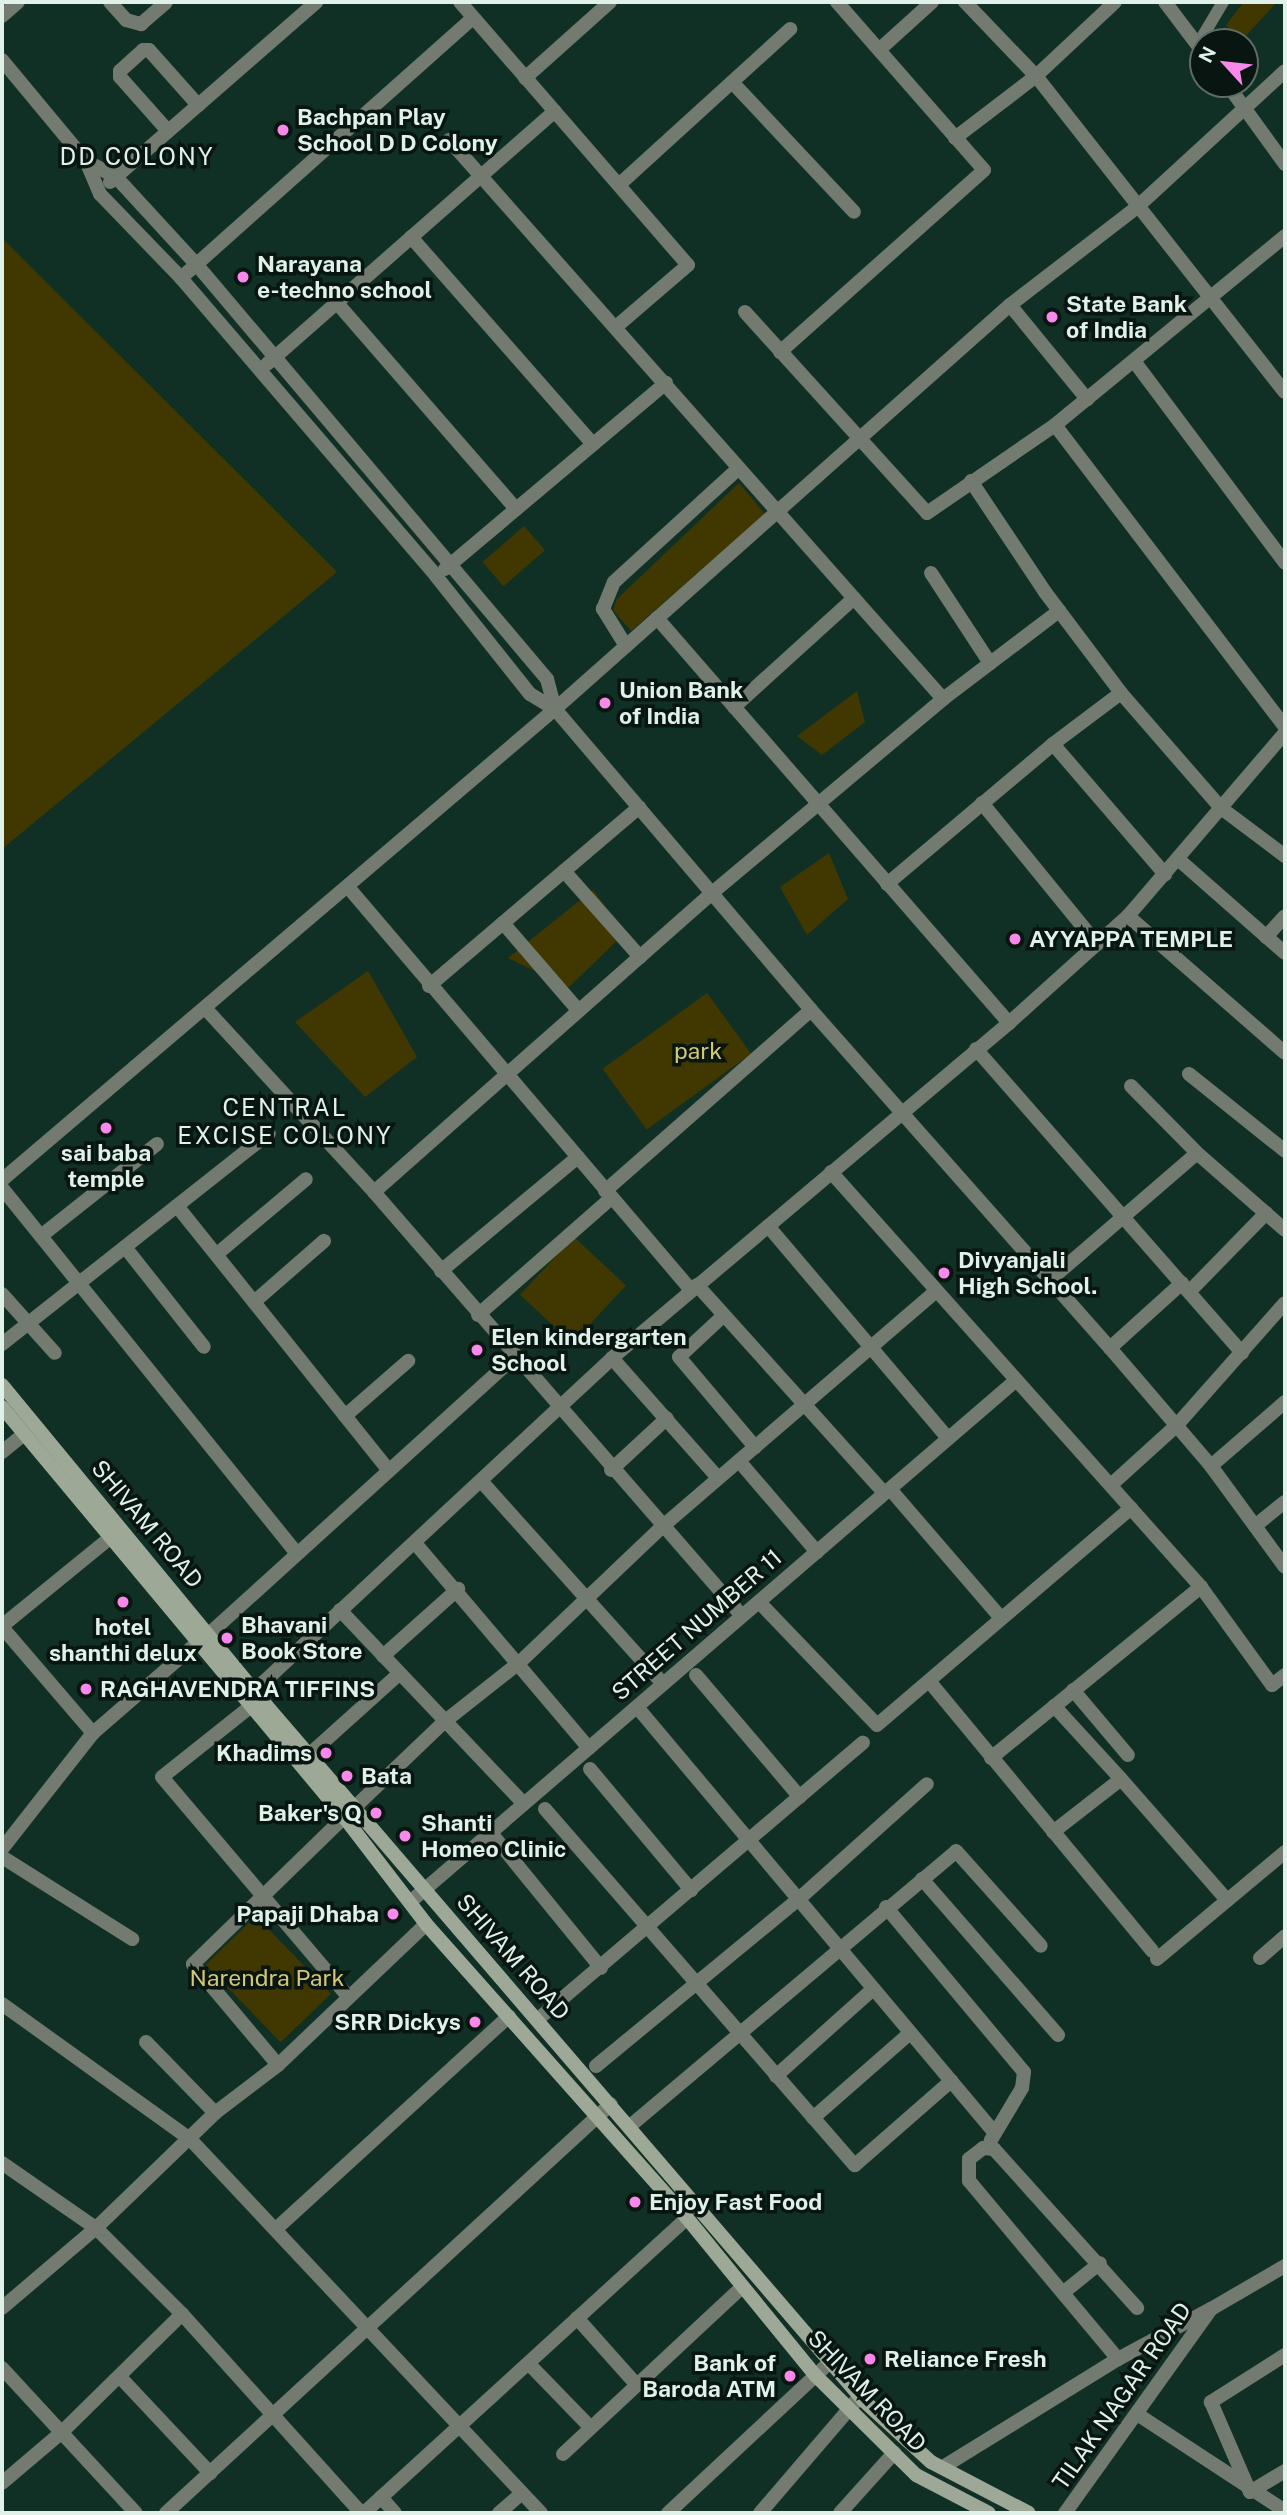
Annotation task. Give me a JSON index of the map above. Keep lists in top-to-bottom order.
{
  "streets": {
    "main road": ["SHIVAM ROAD"],
    "street": ["STREET NUMBER 11", "TILAK NAGAR ROAD"]
  },
  "crossings": [
    ["SHIVAM ROAD", "STREET NUMBER 11"]
  ],
  "districts": ["DD COLONY", "CENTRAL EXCISE COLONY"],
  "parks": ["park", "Narendra Park"],
  "places": [
    "Bachpan Play School D D Colony",
    "Narayana e-techno school",
    "State Bank of India",
    "Union Bank of India",
    "AYYAPPA TEMPLE",
    "sai baba temple",
    "Divyanjali High School.",
    "Elen kindergarten School",
    "hotel shanthi delux",
    "Bhavani Book Store",
    "RAGHAVENDRA TIFFINS",
    "Khadims",
    "Bata",
    "Baker's Q",
    "Shanti Homeo Clinic",
    "Papaji Dhaba",
    "SRR Dickys",
    "Enjoy Fast Food",
    "Reliance Fresh",
    "Bank of Baroda ATM"
  ],
  "north": "top left"
}
